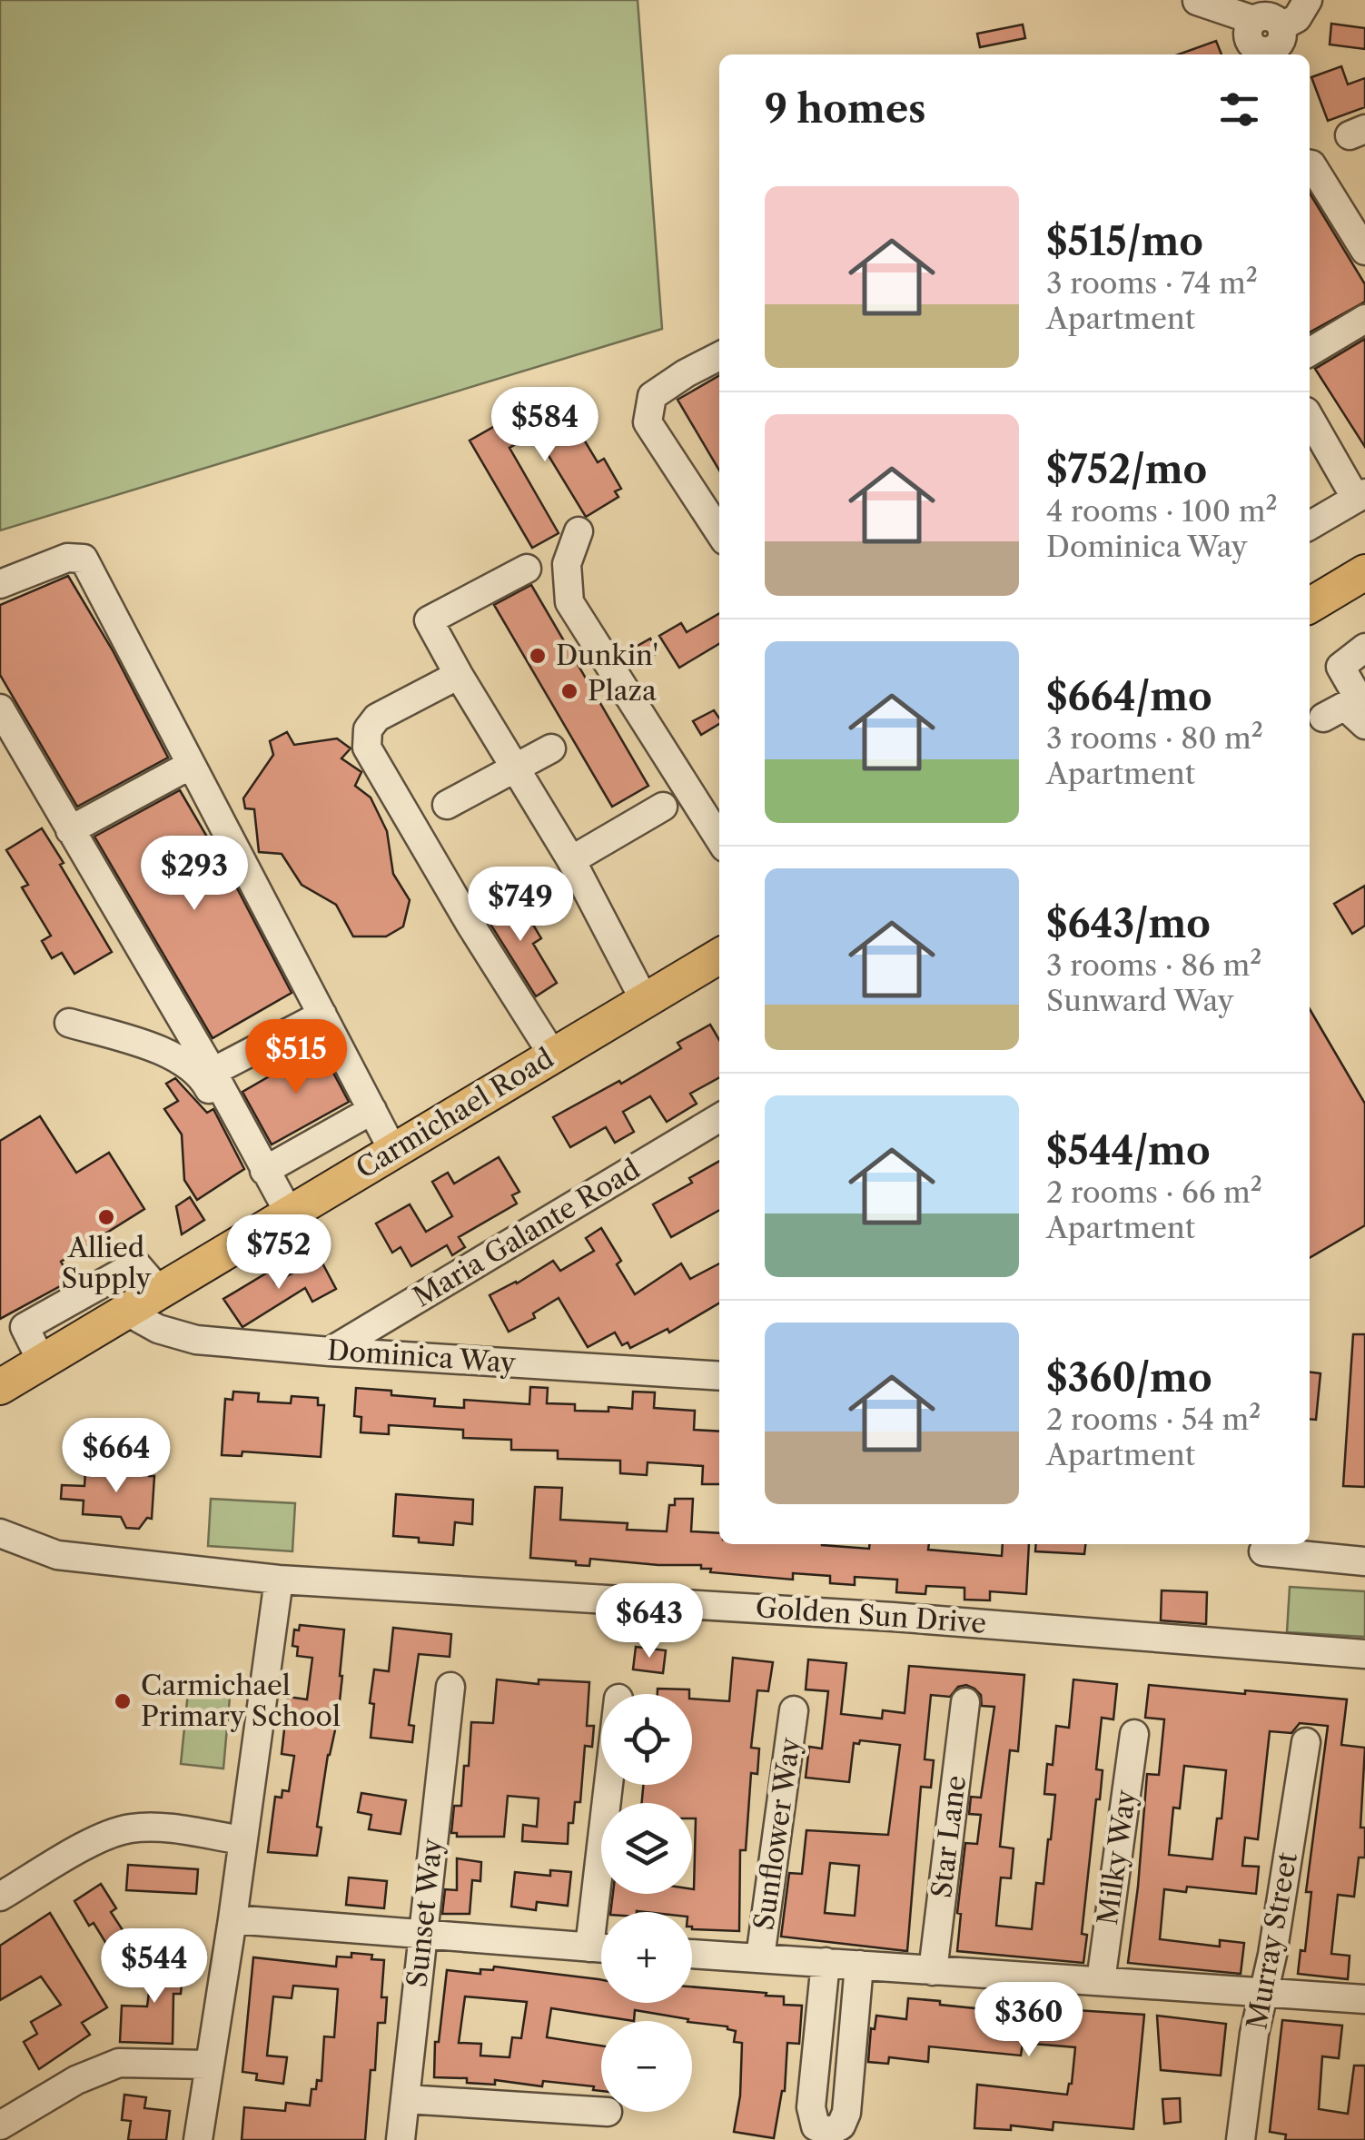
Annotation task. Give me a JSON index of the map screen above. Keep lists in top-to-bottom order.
{
  "streets": {
    "main road": ["Carmichael Road"],
    "street": [
      "Maria Galante Road",
      "Dominica Way",
      "Golden Sun Drive",
      "Sunflower Way",
      "Star Lane",
      "Milky Way",
      "Sunset Way",
      "Murray Street"
    ]
  },
  "crossings": [
    ["Carmichael Road", "Dominica Way"],
    ["Maria Galante Road", "Dominica Way"]
  ],
  "places": [
    "Dunkin'",
    "Plaza",
    "Allied Supply",
    "Carmichael Primary School"
  ],
  "page": {
    "heading": "9 homes",
    "list": [
      {
        "name": "$515/mo",
        "note": "3 rooms · 74 m² · Apartment"
      },
      {
        "name": "$752/mo",
        "note": "4 rooms · 100 m² · Dominica Way"
      },
      {
        "name": "$664/mo",
        "note": "3 rooms · 80 m² · Apartment"
      },
      {
        "name": "$643/mo",
        "note": "3 rooms · 86 m² · Sunward Way"
      },
      {
        "name": "$544/mo",
        "note": "2 rooms · 66 m² · Apartment"
      },
      {
        "name": "$360/mo",
        "note": "2 rooms · 54 m² · Apartment"
      }
    ],
    "price": [
      "$584",
      "$293",
      "$749",
      "$515",
      "$752",
      "$664",
      "$643",
      "$544",
      "$360"
    ],
    "map_buttons": ["+", "−"]
  }
}
